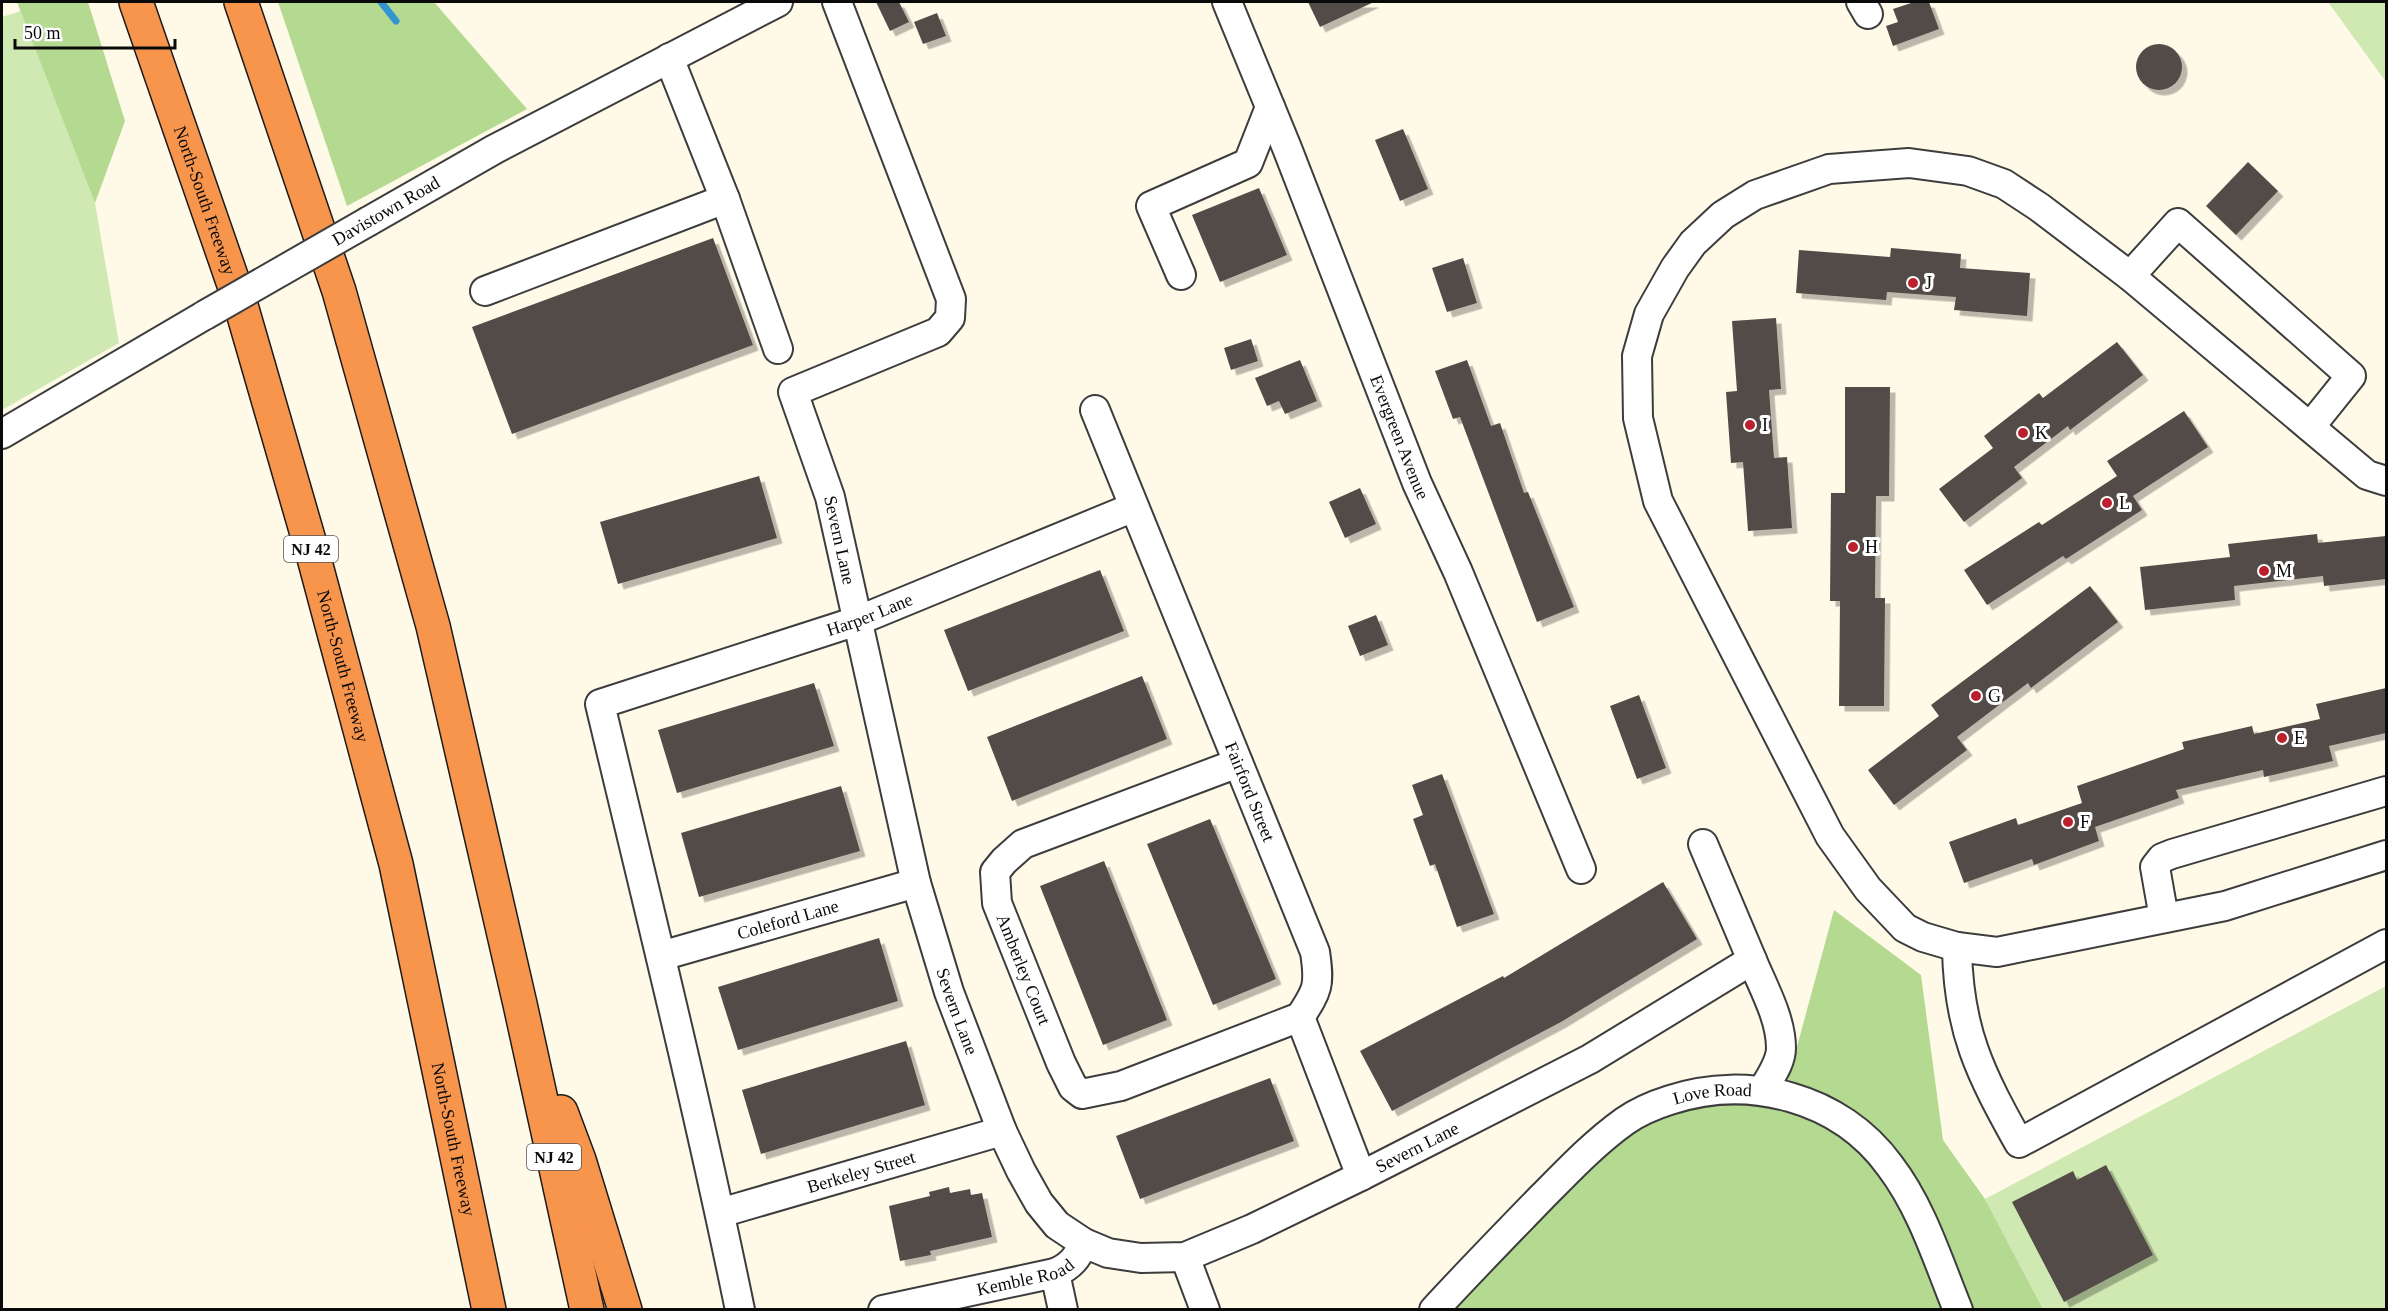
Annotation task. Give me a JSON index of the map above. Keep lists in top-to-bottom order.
{
  "streets": {
    "highway": ["North-South Freeway", "NJ 42"],
    "street": [
      "Davistown Road",
      "Evergreen Avenue",
      "Severn Lane",
      "Harper Lane",
      "Fairford Street",
      "Coleford Lane",
      "Amberley Court",
      "Love Road",
      "Berkeley Street",
      "Kemble Road"
    ]
  },
  "crossings": [
    ["Severn Lane", "Harper Lane"],
    ["Severn Lane", "Coleford Lane"],
    ["Severn Lane", "Berkeley Street"],
    ["Severn Lane", "Kemble Road"],
    ["Harper Lane", "Fairford Street"],
    ["Harper Lane", "Coleford Lane"],
    ["Fairford Street", "Amberley Court"]
  ],
  "places": [
    "J",
    "I",
    "K",
    "L",
    "H",
    "M",
    "G",
    "E",
    "F"
  ],
  "scale_bar": "50 m"
}
